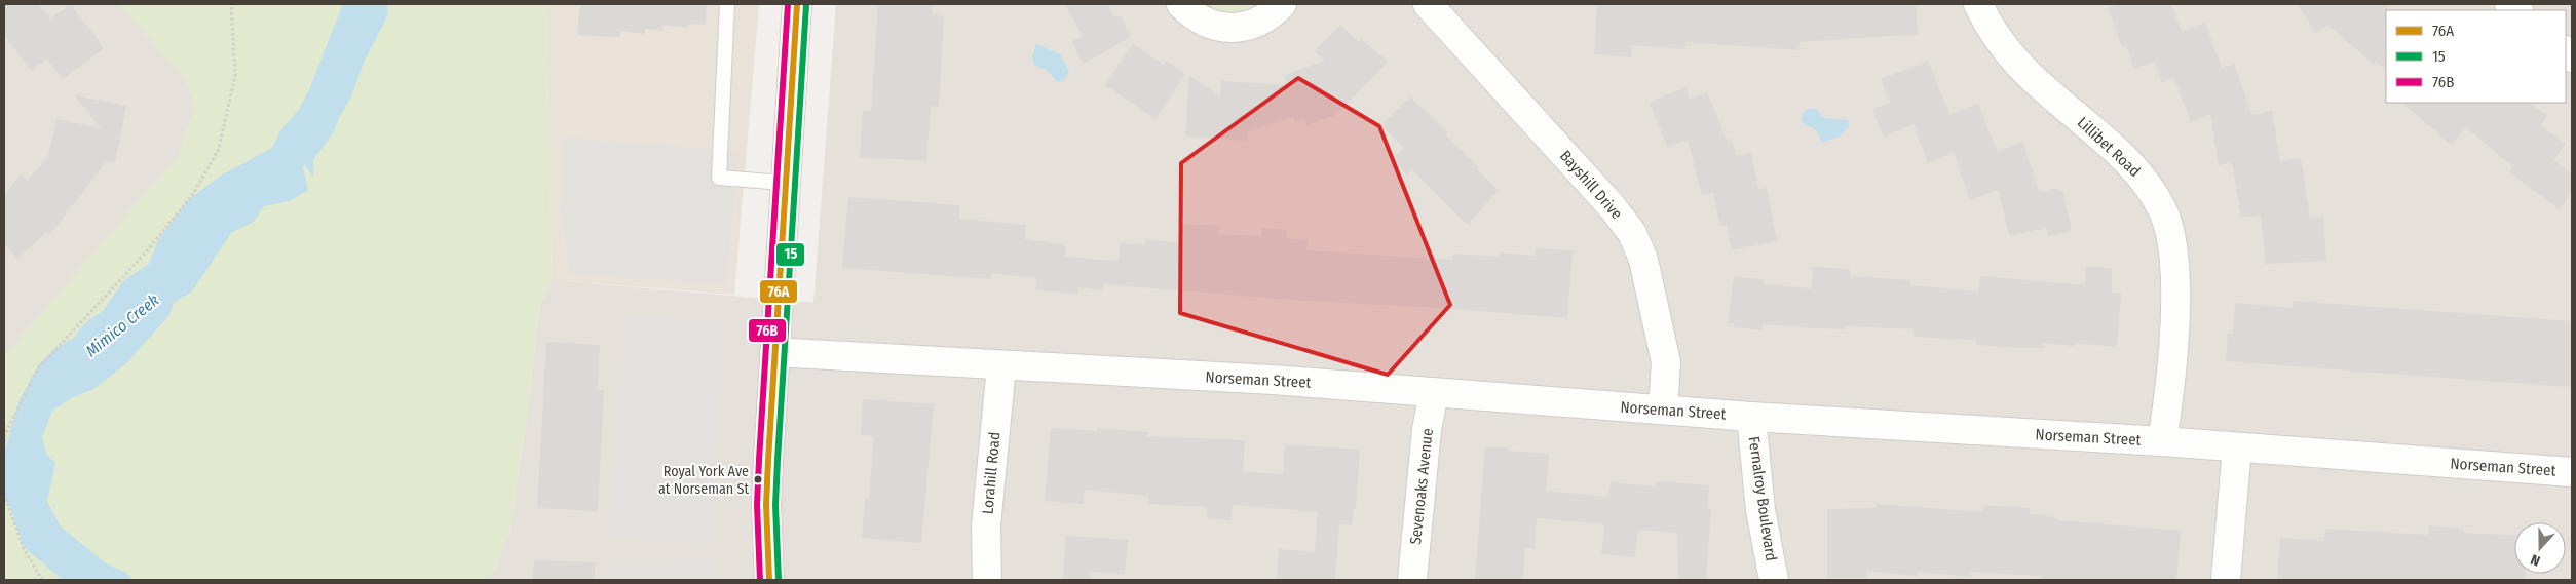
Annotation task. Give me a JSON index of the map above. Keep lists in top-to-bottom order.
{
  "streets": {
    "street": [
      "Lillibet Road",
      "Bayshill Drive",
      "Norseman Street",
      "Lorahill Road",
      "Sevenoaks Avenue",
      "Fernalroy Boulevard"
    ]
  },
  "crossings": [
    ["Lillibet Road", "Norseman Street"],
    ["Bayshill Drive", "Norseman Street"],
    ["Norseman Street", "Lorahill Road"],
    ["Norseman Street", "Sevenoaks Avenue"],
    ["Norseman Street", "Fernalroy Boulevard"]
  ],
  "water": ["Mimico Creek"],
  "places": ["Royal York Ave at Norseman St"],
  "lines": ["transit line 76A", "transit line 76B", "transit line 15"],
  "legend": ["76A", "15", "76B"],
  "north": "bottom"
}
